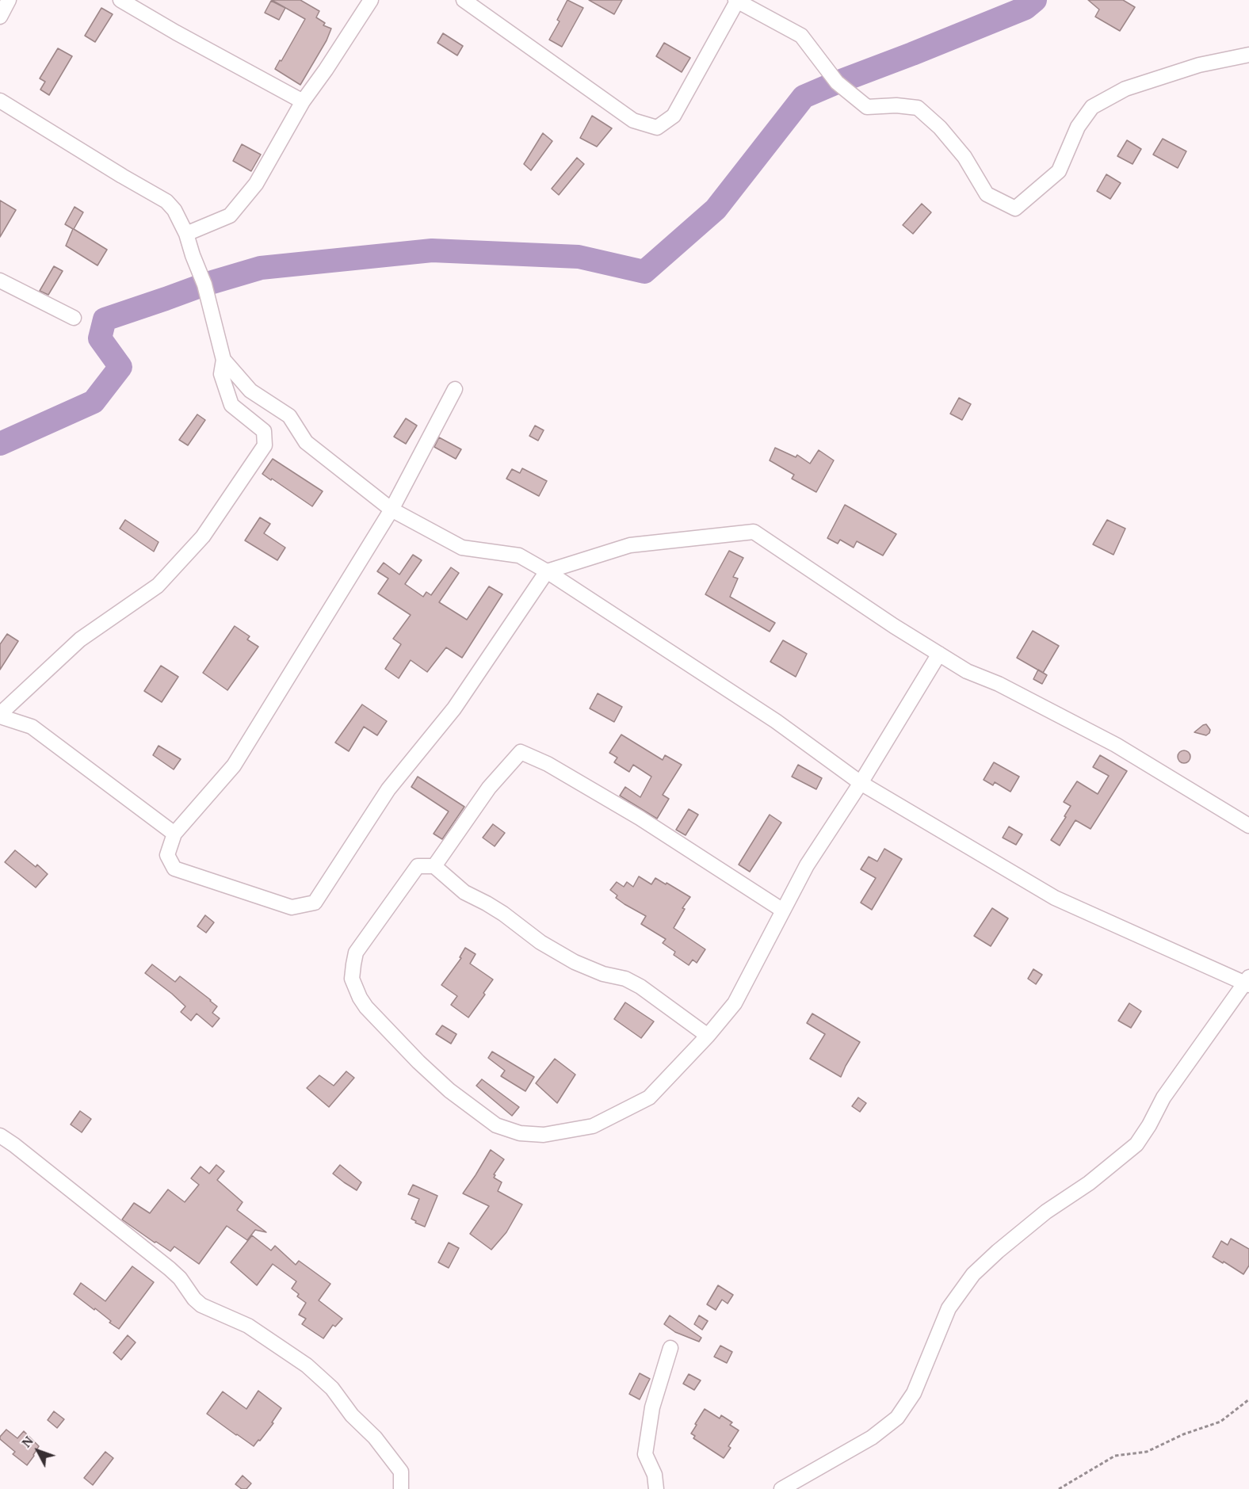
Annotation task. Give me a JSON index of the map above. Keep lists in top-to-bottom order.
{
  "north": "top left"
}
